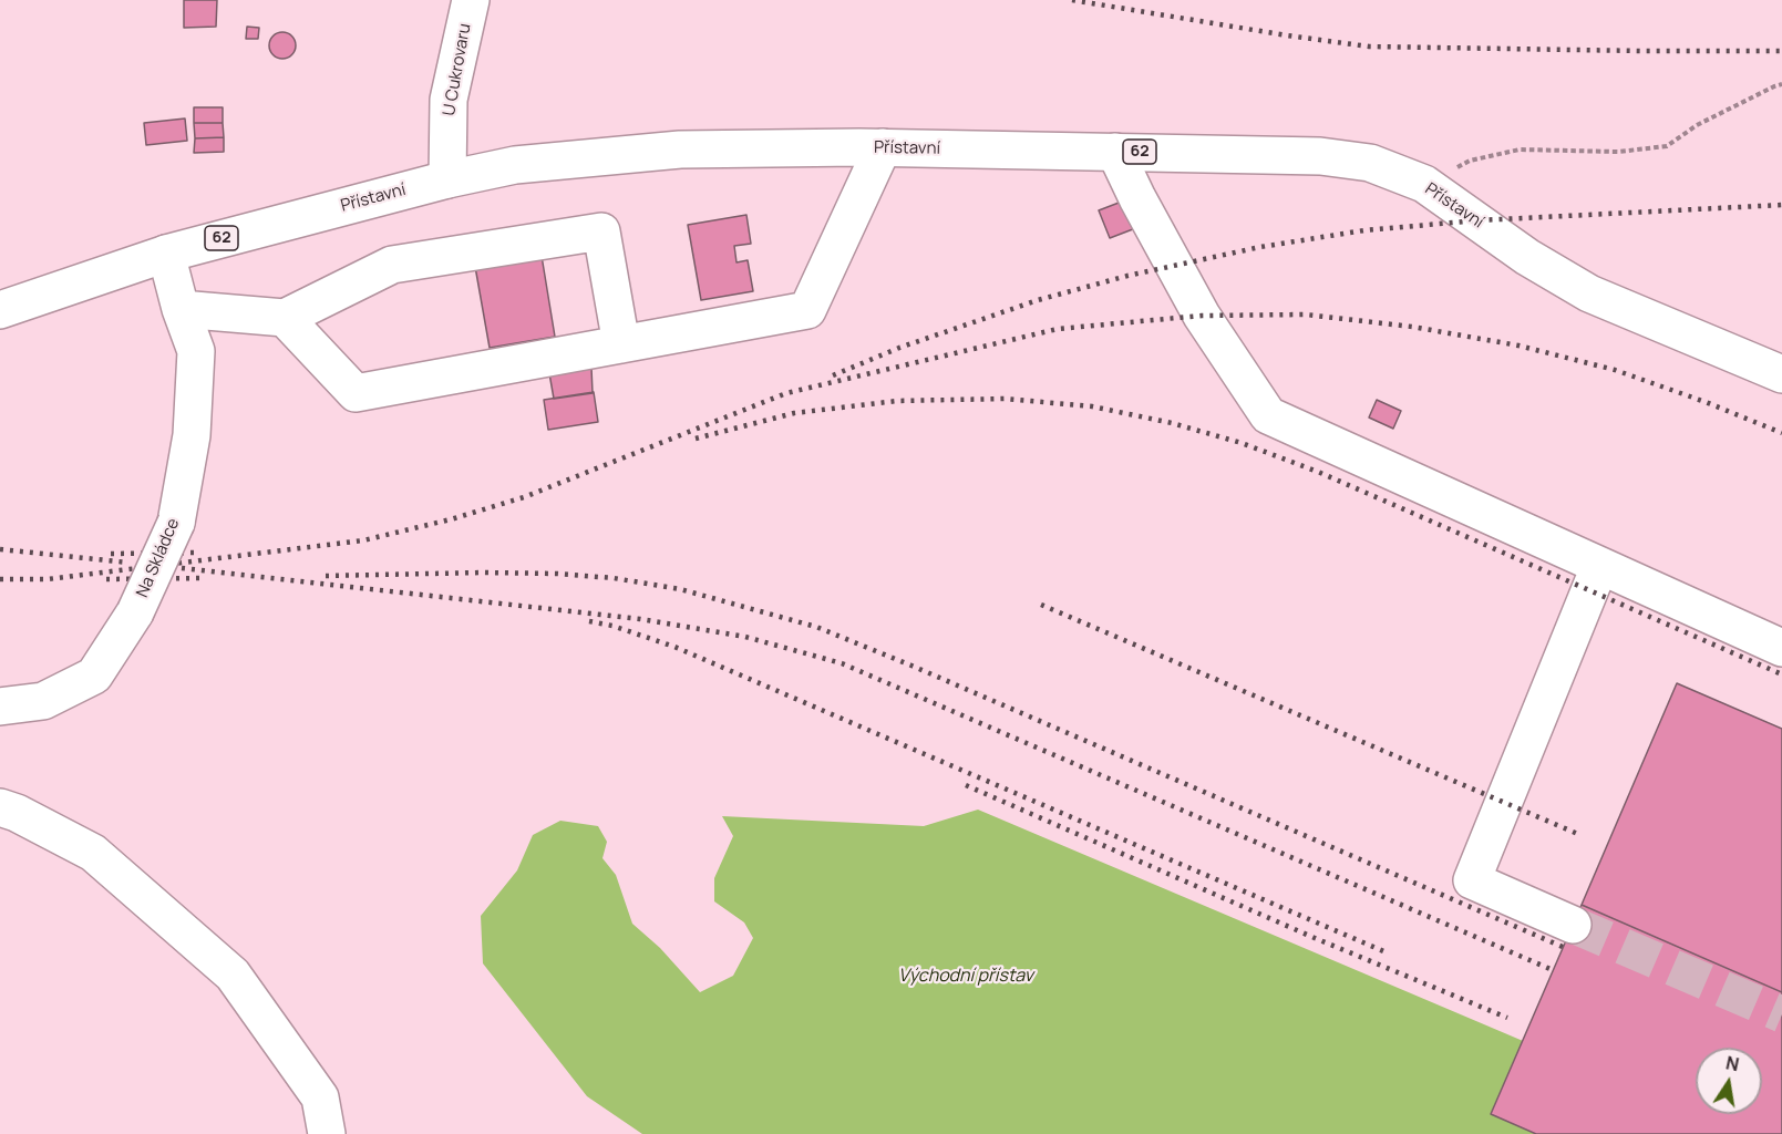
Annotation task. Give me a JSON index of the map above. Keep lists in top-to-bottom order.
{
  "streets": {
    "main road": [
      "U Cukrovaru",
      "Přístavní",
      "62",
      "Na Skládce"
    ]
  },
  "crossings": [
    ["U Cukrovaru", "Přístavní"],
    ["Přístavní", "Na Skládce"]
  ],
  "water": ["Východní přístav"],
  "north": "top"
}
